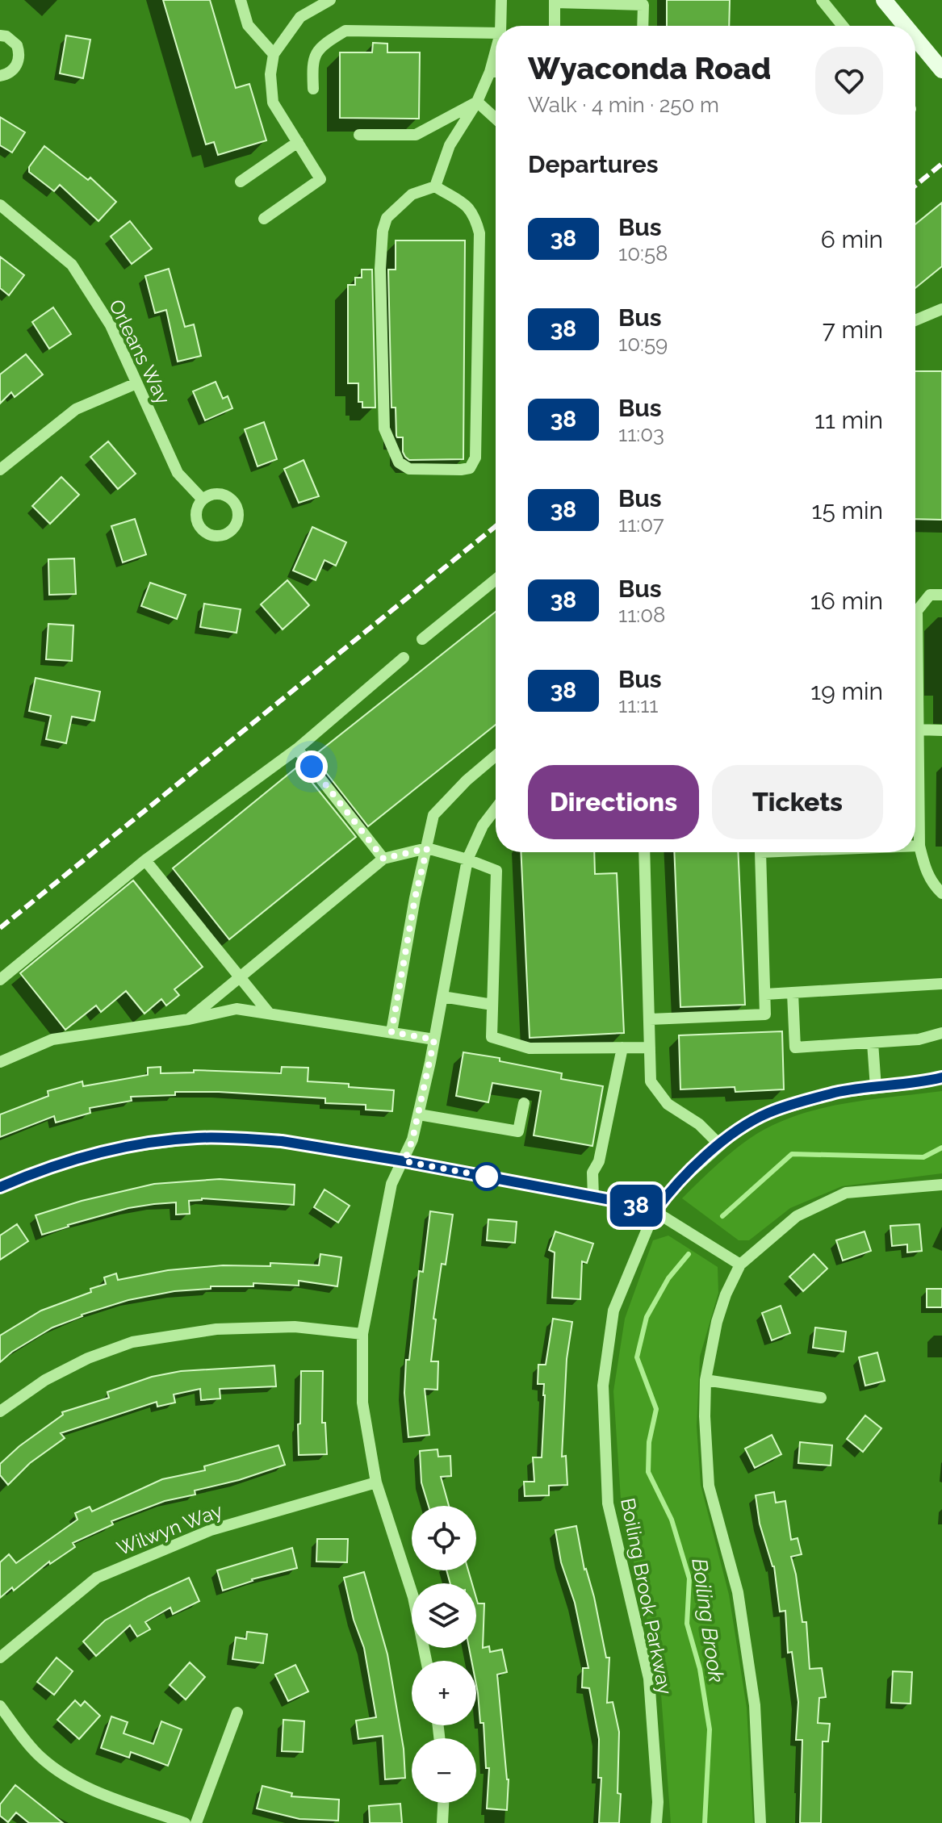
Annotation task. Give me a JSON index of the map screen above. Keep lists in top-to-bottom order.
{
  "streets": {
    "street": ["Orleans Way", "Wilwyn Way", "Boiling Brook Parkway"]
  },
  "water": ["Boiling Brook"],
  "lines": ["bus line 38"],
  "page": {
    "on_map": "38",
    "heading": [
      ["Wyaconda Road", "Walk · 4 min · 250 m"],
      "Departures"
    ],
    "list": [
      {
        "mark": "38",
        "name": "Bus",
        "note": "10:58",
        "value": "6 min"
      },
      {
        "mark": "38",
        "name": "Bus",
        "note": "10:59",
        "value": "7 min"
      },
      {
        "mark": "38",
        "name": "Bus",
        "note": "11:03",
        "value": "11 min"
      },
      {
        "mark": "38",
        "name": "Bus",
        "note": "11:07",
        "value": "15 min"
      },
      {
        "mark": "38",
        "name": "Bus",
        "note": "11:08",
        "value": "16 min"
      },
      {
        "mark": "38",
        "name": "Bus",
        "note": "11:11",
        "value": "19 min"
      }
    ],
    "buttons": ["Directions", "Tickets"],
    "map_buttons": ["+", "−"]
  }
}
